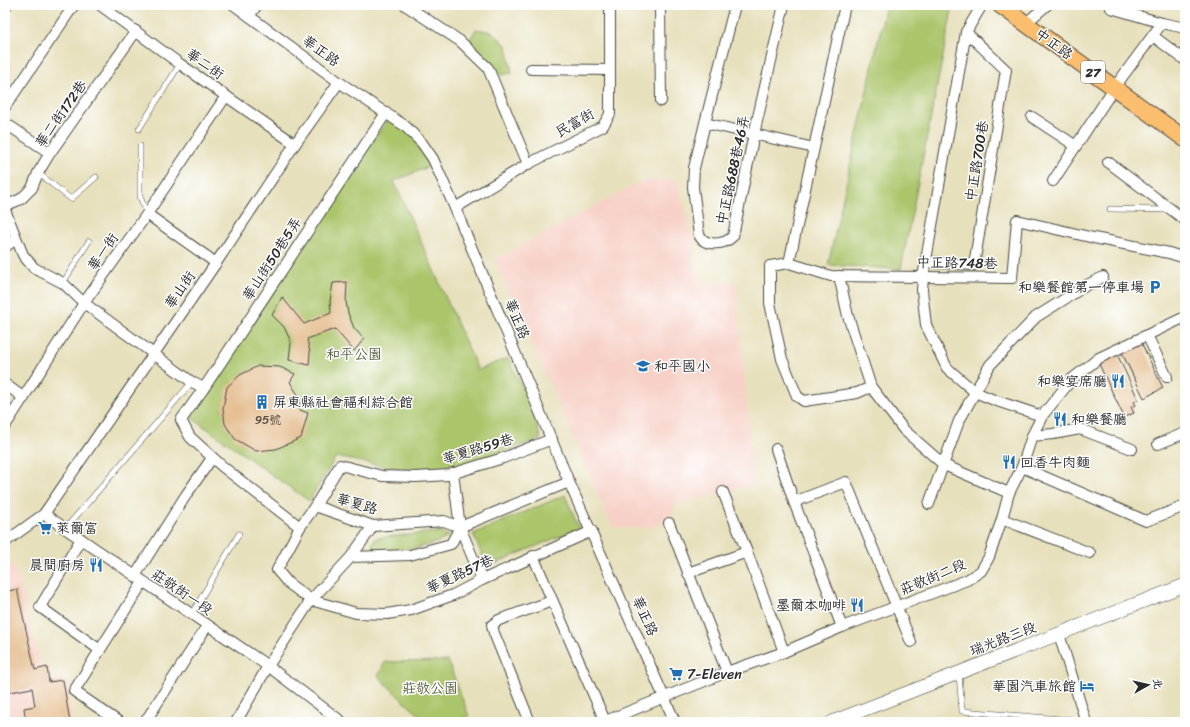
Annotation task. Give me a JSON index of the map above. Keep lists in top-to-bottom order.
{
  "streets": {
    "main road": ["中正路", "27"],
    "street": [
      "華正路",
      "華二街",
      "華二街172巷",
      "民富街",
      "中正路700巷",
      "中正路688巷46弄",
      "華一街",
      "華山街50巷5弄",
      "中正路748巷",
      "華山街",
      "華夏路59巷",
      "華夏路",
      "華夏路57巷",
      "莊敬街二段",
      "莊敬街一段",
      "瑞光路三段"
    ]
  },
  "crossings": [
    ["華正路", "民富街"],
    ["華正路", "華山街50巷5弄"],
    ["華正路", "華山街"],
    ["華正路", "華夏路59巷"],
    ["華正路", "華夏路57巷"],
    ["華正路", "莊敬街二段"],
    ["華二街", "華二街172巷"],
    ["華二街", "華一街"],
    ["華二街", "華山街"],
    ["華山街", "莊敬街一段"],
    ["華夏路59巷", "華夏路"]
  ],
  "parks": ["和平公園", "莊敬公園"],
  "places": {
    "parking": ["和樂餐館第一停車場"],
    "school or university": ["和平國小"],
    "restaurant": [
      "和樂宴席廳",
      "和樂餐廳",
      "回香牛肉麵",
      "晨間廚房",
      "墨爾本咖啡"
    ],
    "building": ["屏東縣社會福利綜合館"],
    "supermarket": ["萊爾富", "7-Eleven"],
    "hotel": ["華園汽車旅館"]
  },
  "house_numbers": ["95號"],
  "north": "right"
}
